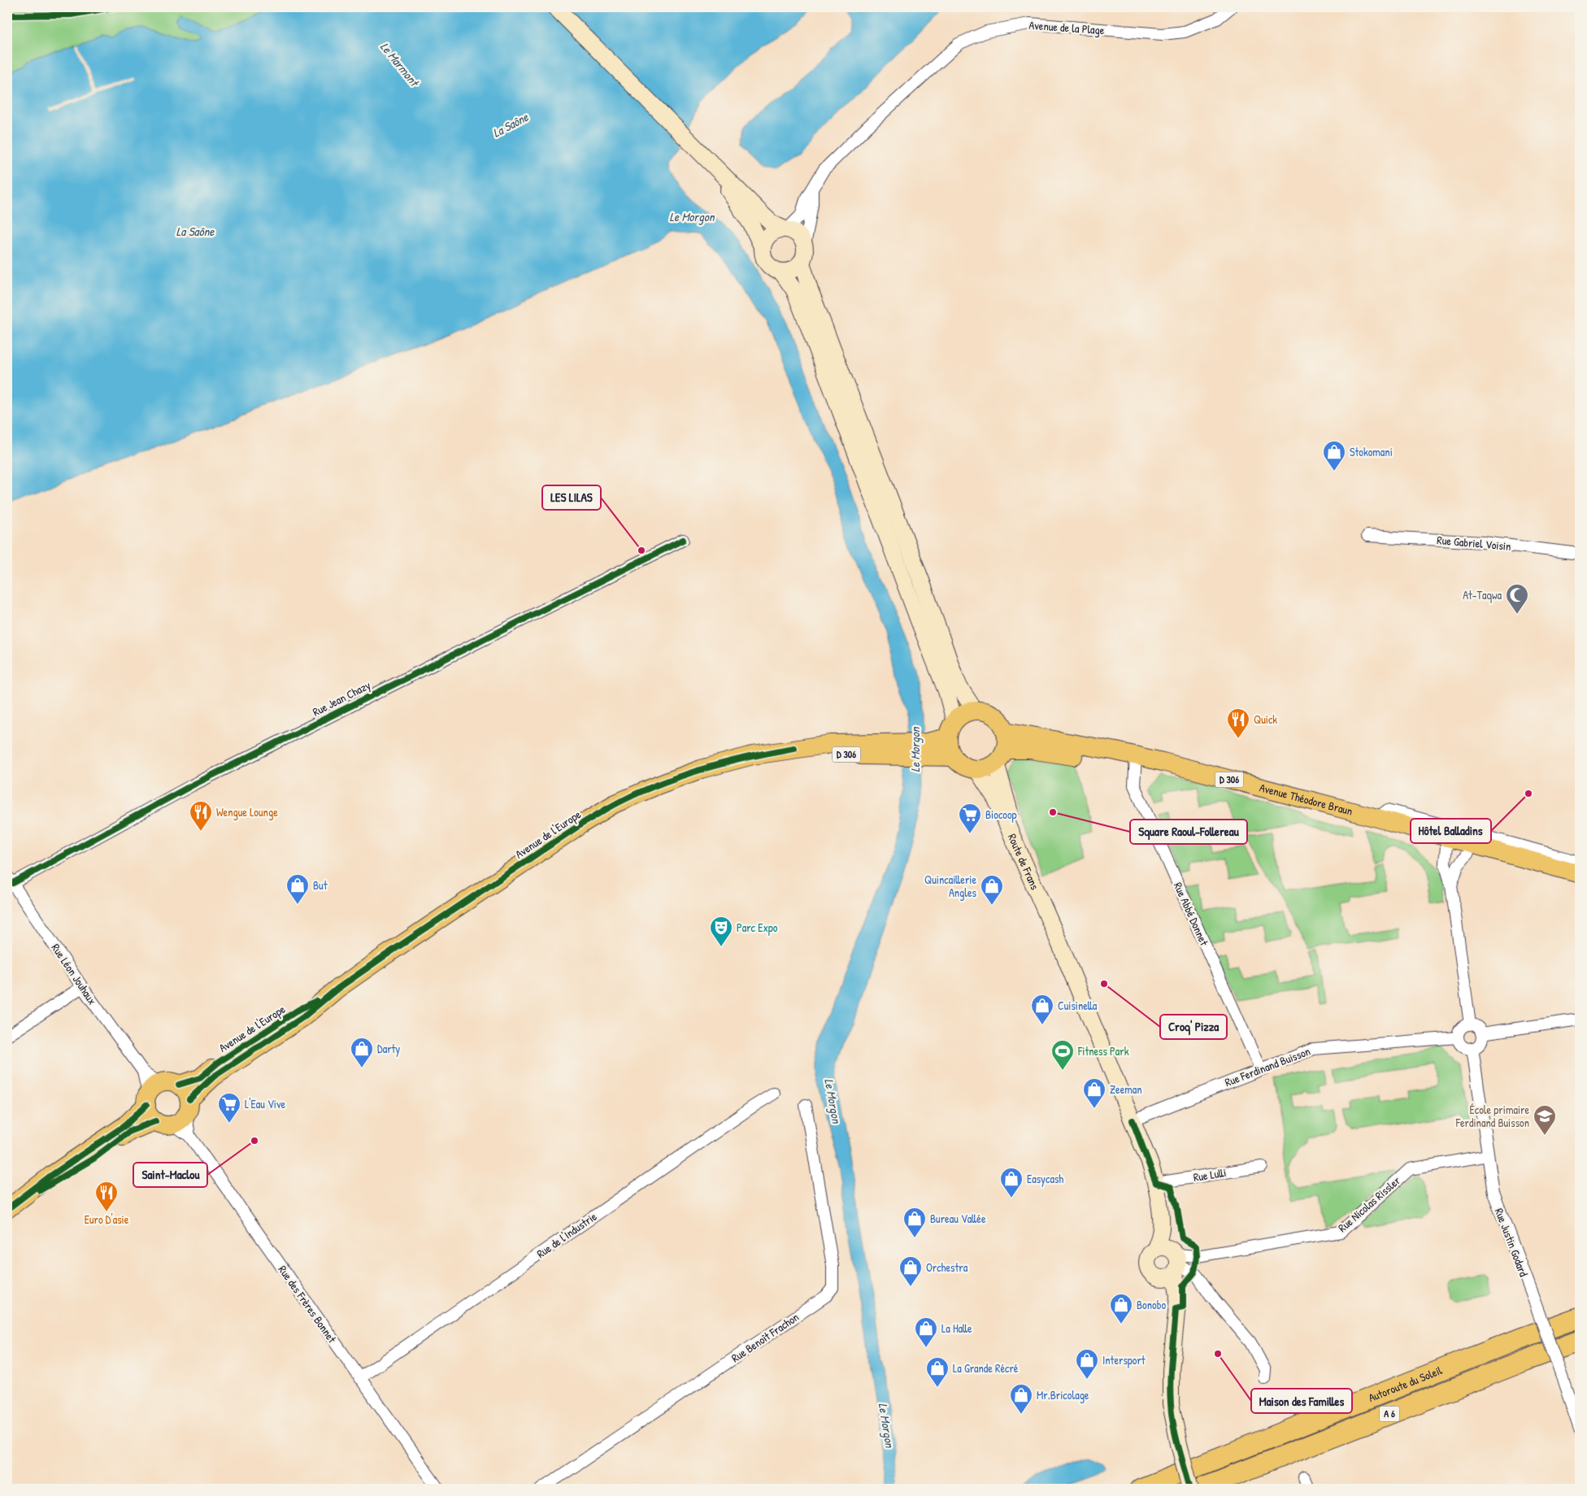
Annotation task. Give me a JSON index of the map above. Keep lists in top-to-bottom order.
{
  "streets": {
    "highway": ["Autoroute du Soleil", "A 6"],
    "main road": [
      "D 306",
      "Avenue Théodore Braun",
      "Avenue de l'Europe",
      "Route de Frans"
    ],
    "street": [
      "Avenue de la Plage",
      "Rue Gabriel Voisin",
      "Rue Jean Chazy",
      "Rue Abbé Donnet",
      "Rue Léon Jouhaux",
      "Rue Ferdinand Buisson",
      "Rue Lulli",
      "Rue Nicolas Rissler",
      "Rue de l'Industrie",
      "Rue Justin Godard",
      "Rue des Frères Bonnet",
      "Rue Benoît Frachon"
    ]
  },
  "crossings": [
    ["Rue Jean Chazy", "Rue Léon Jouhaux"],
    ["Avenue Théodore Braun", "Avenue de l'Europe"],
    ["Avenue Théodore Braun", "Route de Frans"],
    ["Avenue Théodore Braun", "Rue Abbé Donnet"],
    ["Avenue de l'Europe", "Route de Frans"],
    ["Avenue de l'Europe", "Rue Léon Jouhaux"],
    ["Avenue de l'Europe", "Rue des Frères Bonnet"],
    ["Rue Abbé Donnet", "Rue Ferdinand Buisson"],
    ["Rue Léon Jouhaux", "Rue des Frères Bonnet"],
    ["Rue Ferdinand Buisson", "Rue Justin Godard"],
    ["Rue Nicolas Rissler", "Rue Justin Godard"],
    ["Rue de l'Industrie", "Rue des Frères Bonnet"]
  ],
  "water": ["Le Marmont", "La Saône", "Le Morgon"],
  "places": {
    "shop": [
      "Stokomani",
      "But",
      "Quincaillerie Angles",
      "Cuisinella",
      "Darty",
      "Zeeman",
      "Easycash",
      "Bureau Vallée",
      "Orchestra",
      "Bonobo",
      "La Halle",
      "Intersport",
      "La Grande Récré",
      "Mr.Bricolage"
    ],
    "other": [
      "LES LILAS",
      "Hôtel Balladins",
      "Square Raoul-Follereau",
      "Croq' Pizza",
      "Saint-Maclou",
      "Maison des Familles"
    ],
    "mosque": ["At-Taqwa"],
    "restaurant": ["Quick", "Wengue Lounge", "Euro D'asie"],
    "supermarket": ["Biocoop", "L'Eau Vive"],
    "theatre": ["Parc Expo"],
    "sports": ["Fitness Park"],
    "school or university": ["École primaire Ferdinand Buisson"]
  }
}
